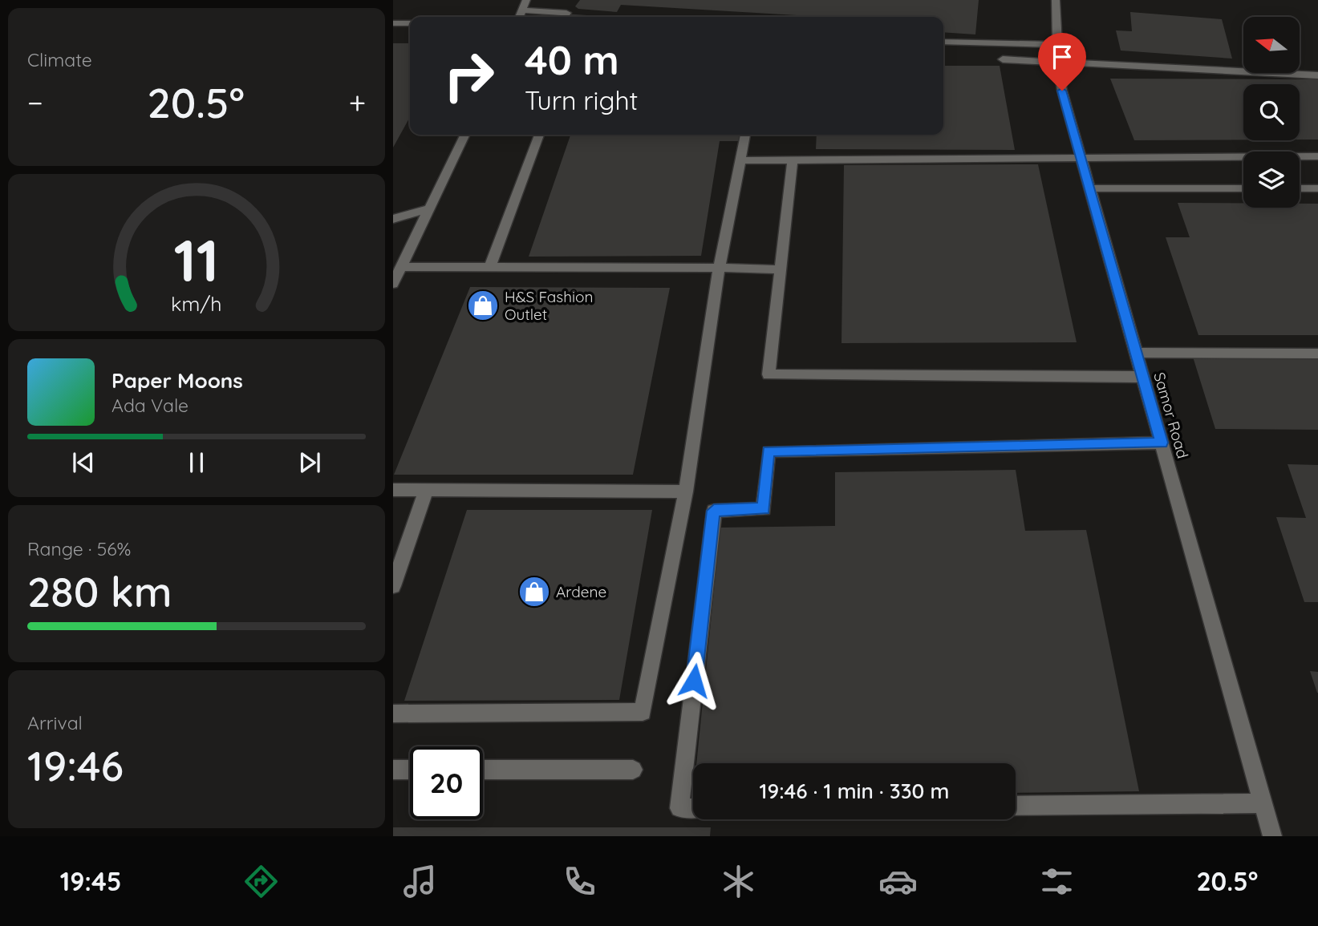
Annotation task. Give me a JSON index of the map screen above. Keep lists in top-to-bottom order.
{
  "streets": {
    "street": ["Samor Road"]
  },
  "places": {
    "shop": ["H&S Fashion Outlet", "Ardene"]
  },
  "north": "left",
  "page": {
    "tile": [
      "Climate",
      ["Range · 56%", "280 km"],
      ["Arrival", "19:46"]
    ],
    "turn": ["40 m", "Turn right"],
    "heat": ["−", "20.5°", "+"],
    "song": ["Paper Moons", "Ada Vale"],
    "limit": "20",
    "trip": "19:46 · 1 min · 330 m",
    "tabs": ["19:45", "20.5°"],
    "gauge": ["11", "km/h"]
  }
}
